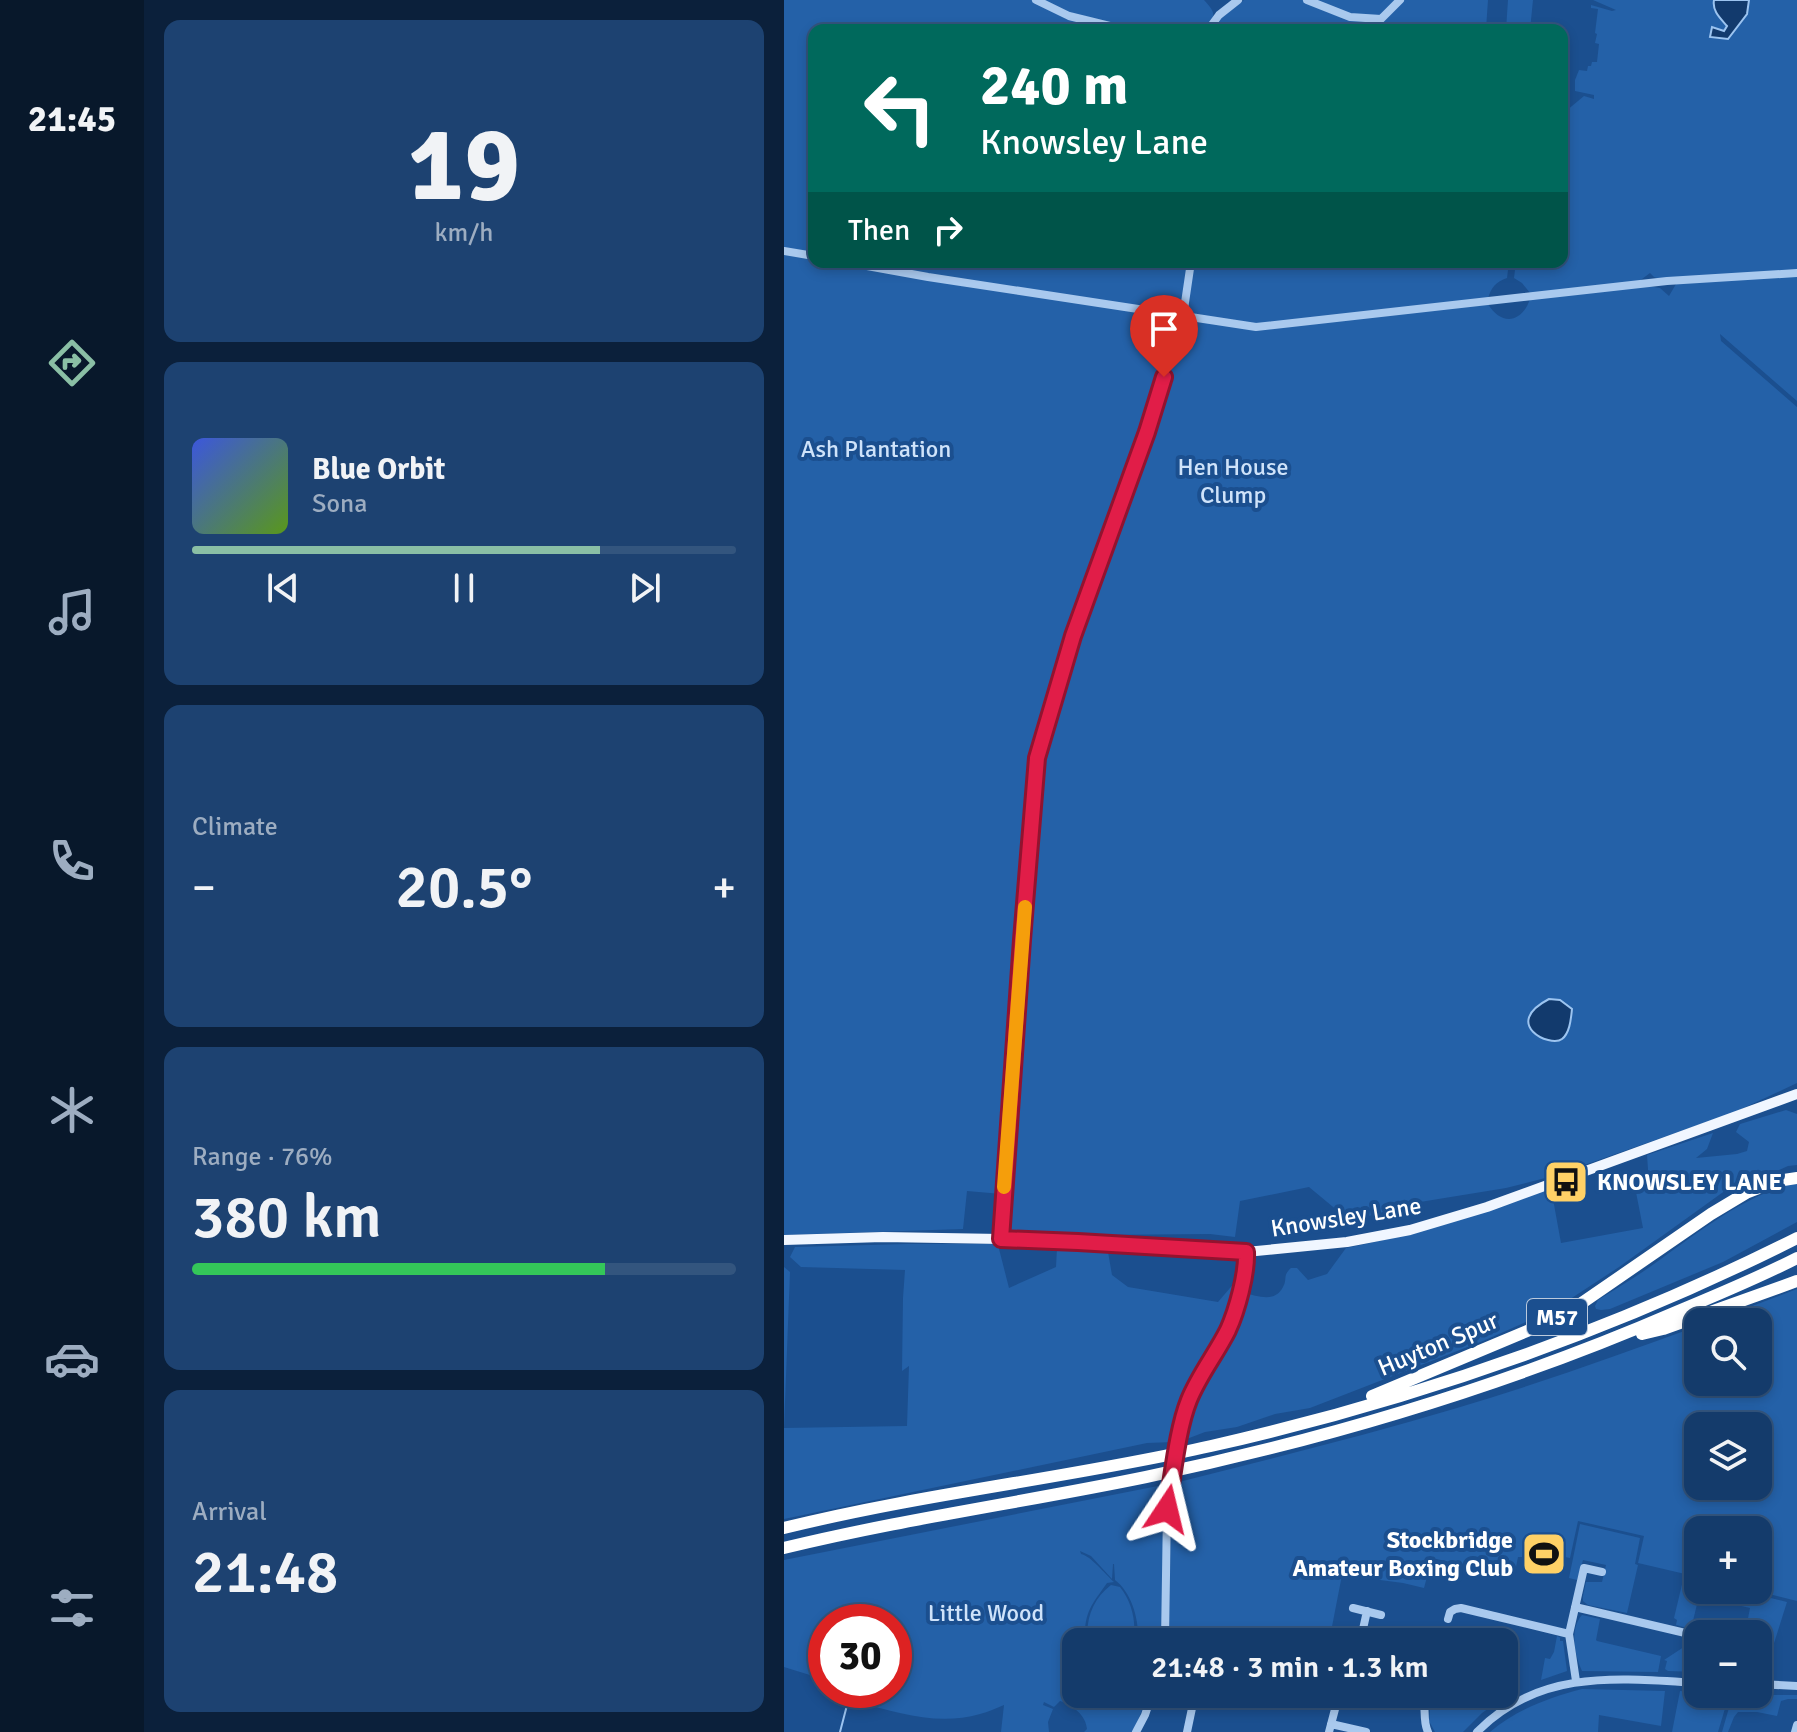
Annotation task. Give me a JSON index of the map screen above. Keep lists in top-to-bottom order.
{
  "streets": {
    "highway": ["M57", "Huyton Spur"],
    "main road": ["Knowsley Lane"]
  },
  "crossings": [
    ["M57", "Huyton Spur"]
  ],
  "parks": ["Ash Plantation", "Hen House Clump", "Little Wood"],
  "places": {
    "bus stop": ["KNOWSLEY LANE"],
    "sports": ["Stockbridge Amateur Boxing Club"]
  },
  "page": {
    "tabs": "21:45",
    "tile": [
      ["19", "km/h"],
      "Climate",
      ["Range · 76%", "380 km"],
      ["Arrival", "21:48"]
    ],
    "turn": ["240 m", "Knowsley Lane"],
    "then": "Then",
    "song": ["Blue Orbit", "Sona"],
    "heat": ["−", "20.5°", "+"],
    "map_buttons": ["+", "−"],
    "limit": "30",
    "trip": "21:48 · 3 min · 1.3 km"
  }
}
